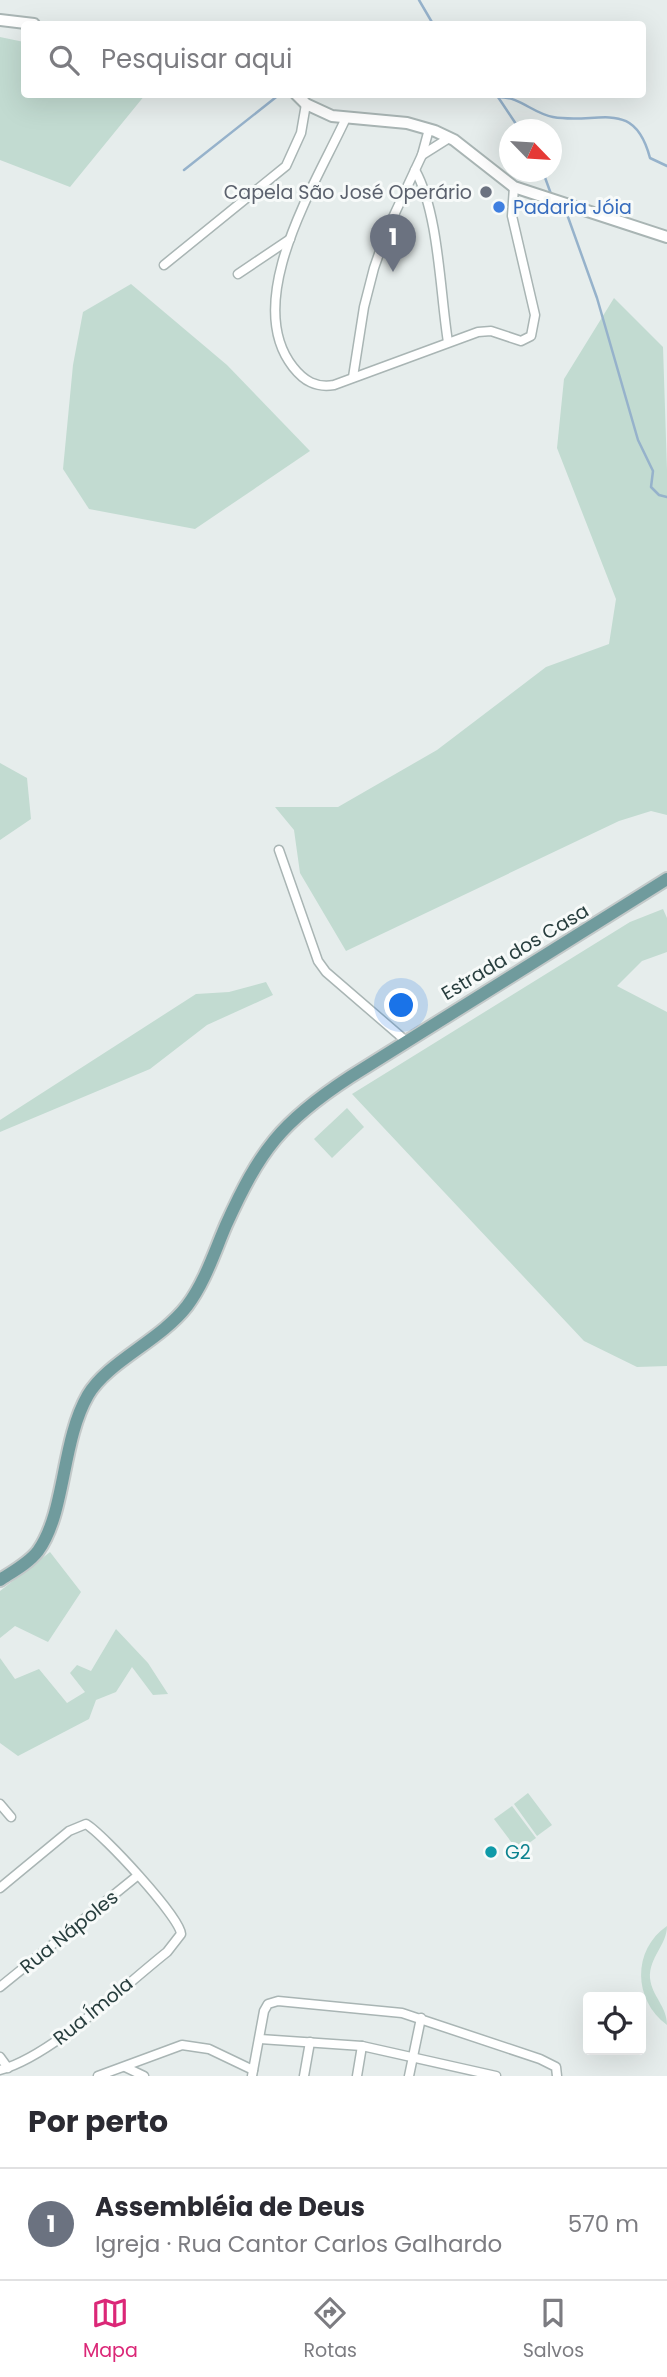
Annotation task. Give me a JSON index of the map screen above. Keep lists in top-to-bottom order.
{
  "streets": {
    "main road": ["Estrada dos Casa"],
    "street": ["Rua Nápoles", "Rua Ímola"]
  },
  "crossings": [
    ["Rua Nápoles", "Rua Ímola"]
  ],
  "places": ["Capela São José Operário", "Padaria Jóia", "G2"],
  "north": "bottom right",
  "page": {
    "search": "Pesquisar aqui",
    "pins": "1",
    "heading": "Por perto",
    "list": [
      {
        "mark": "1",
        "name": "Assembléia de Deus",
        "note": "Igreja · Rua Cantor Carlos Galhardo",
        "value": "570 m"
      }
    ],
    "nav": ["Mapa", "Rotas", "Salvos"]
  }
}
